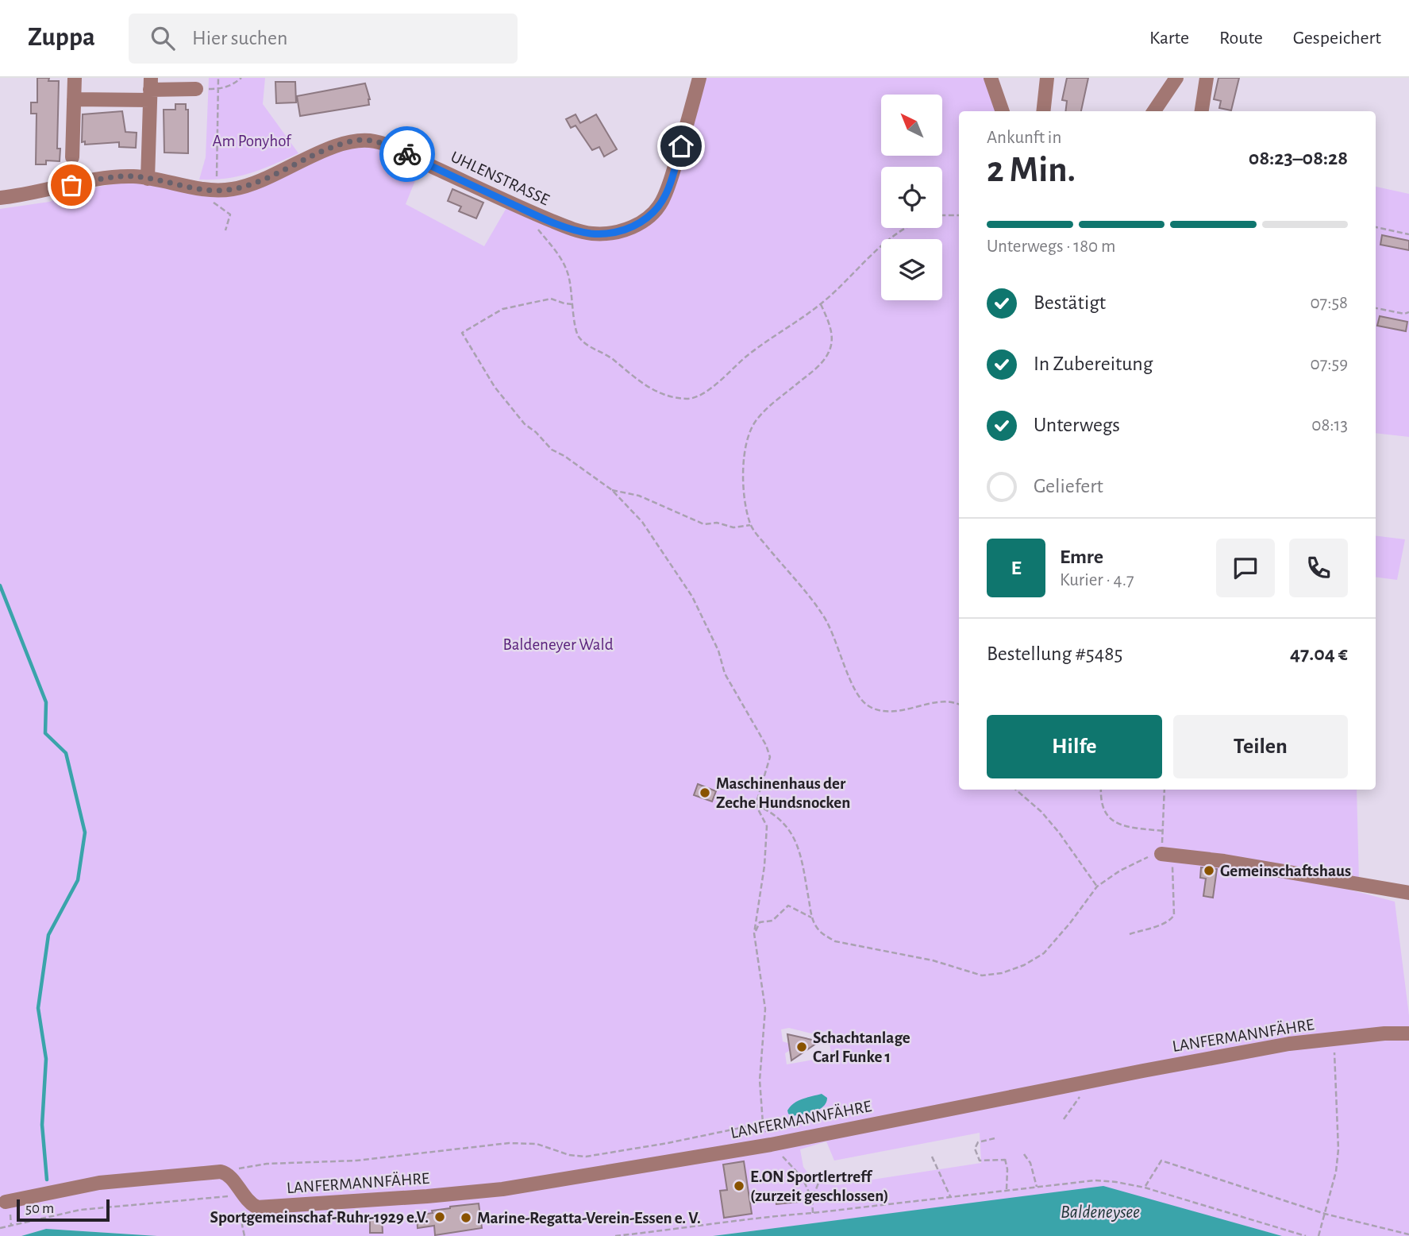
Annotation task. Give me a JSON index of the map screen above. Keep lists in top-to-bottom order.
{
  "streets": {
    "street": ["UHLENSTRASSE", "LANFERMANNFÄHRE"]
  },
  "water": ["Baldeneysee"],
  "parks": ["Am Ponyhof", "Baldeneyer Wald"],
  "places": [
    "Maschinenhaus der Zeche Hundsnocken",
    "Gemeinschaftshaus",
    "Schachtanlage Carl Funke 1",
    "E.ON Sportlertreff (zurzeit geschlossen)",
    "Sportgemeinschaf-Ruhr-1929 e.V.",
    "Marine-Regatta-Verein-Essen e. V."
  ],
  "scale_bar": "50 m",
  "north": "top left",
  "page": {
    "header": "Zuppa",
    "search": "Hier suchen",
    "nav": ["Karte", "Route", "Gespeichert"],
    "heading": ["2 Min.", "Ankunft in", "08:23–08:28"],
    "panel": [
      "Emre",
      "Kurier · 4.7",
      "Bestellung #5485",
      "47.04 €"
    ],
    "bar": "Unterwegs · 180 m",
    "list": [
      ["Bestätigt", "07:58"],
      ["In Zubereitung", "07:59"],
      ["Unterwegs", "08:13"],
      "Geliefert"
    ],
    "round": "E",
    "buttons": ["Hilfe", "Teilen"],
    "scale": "50 m"
  }
}
